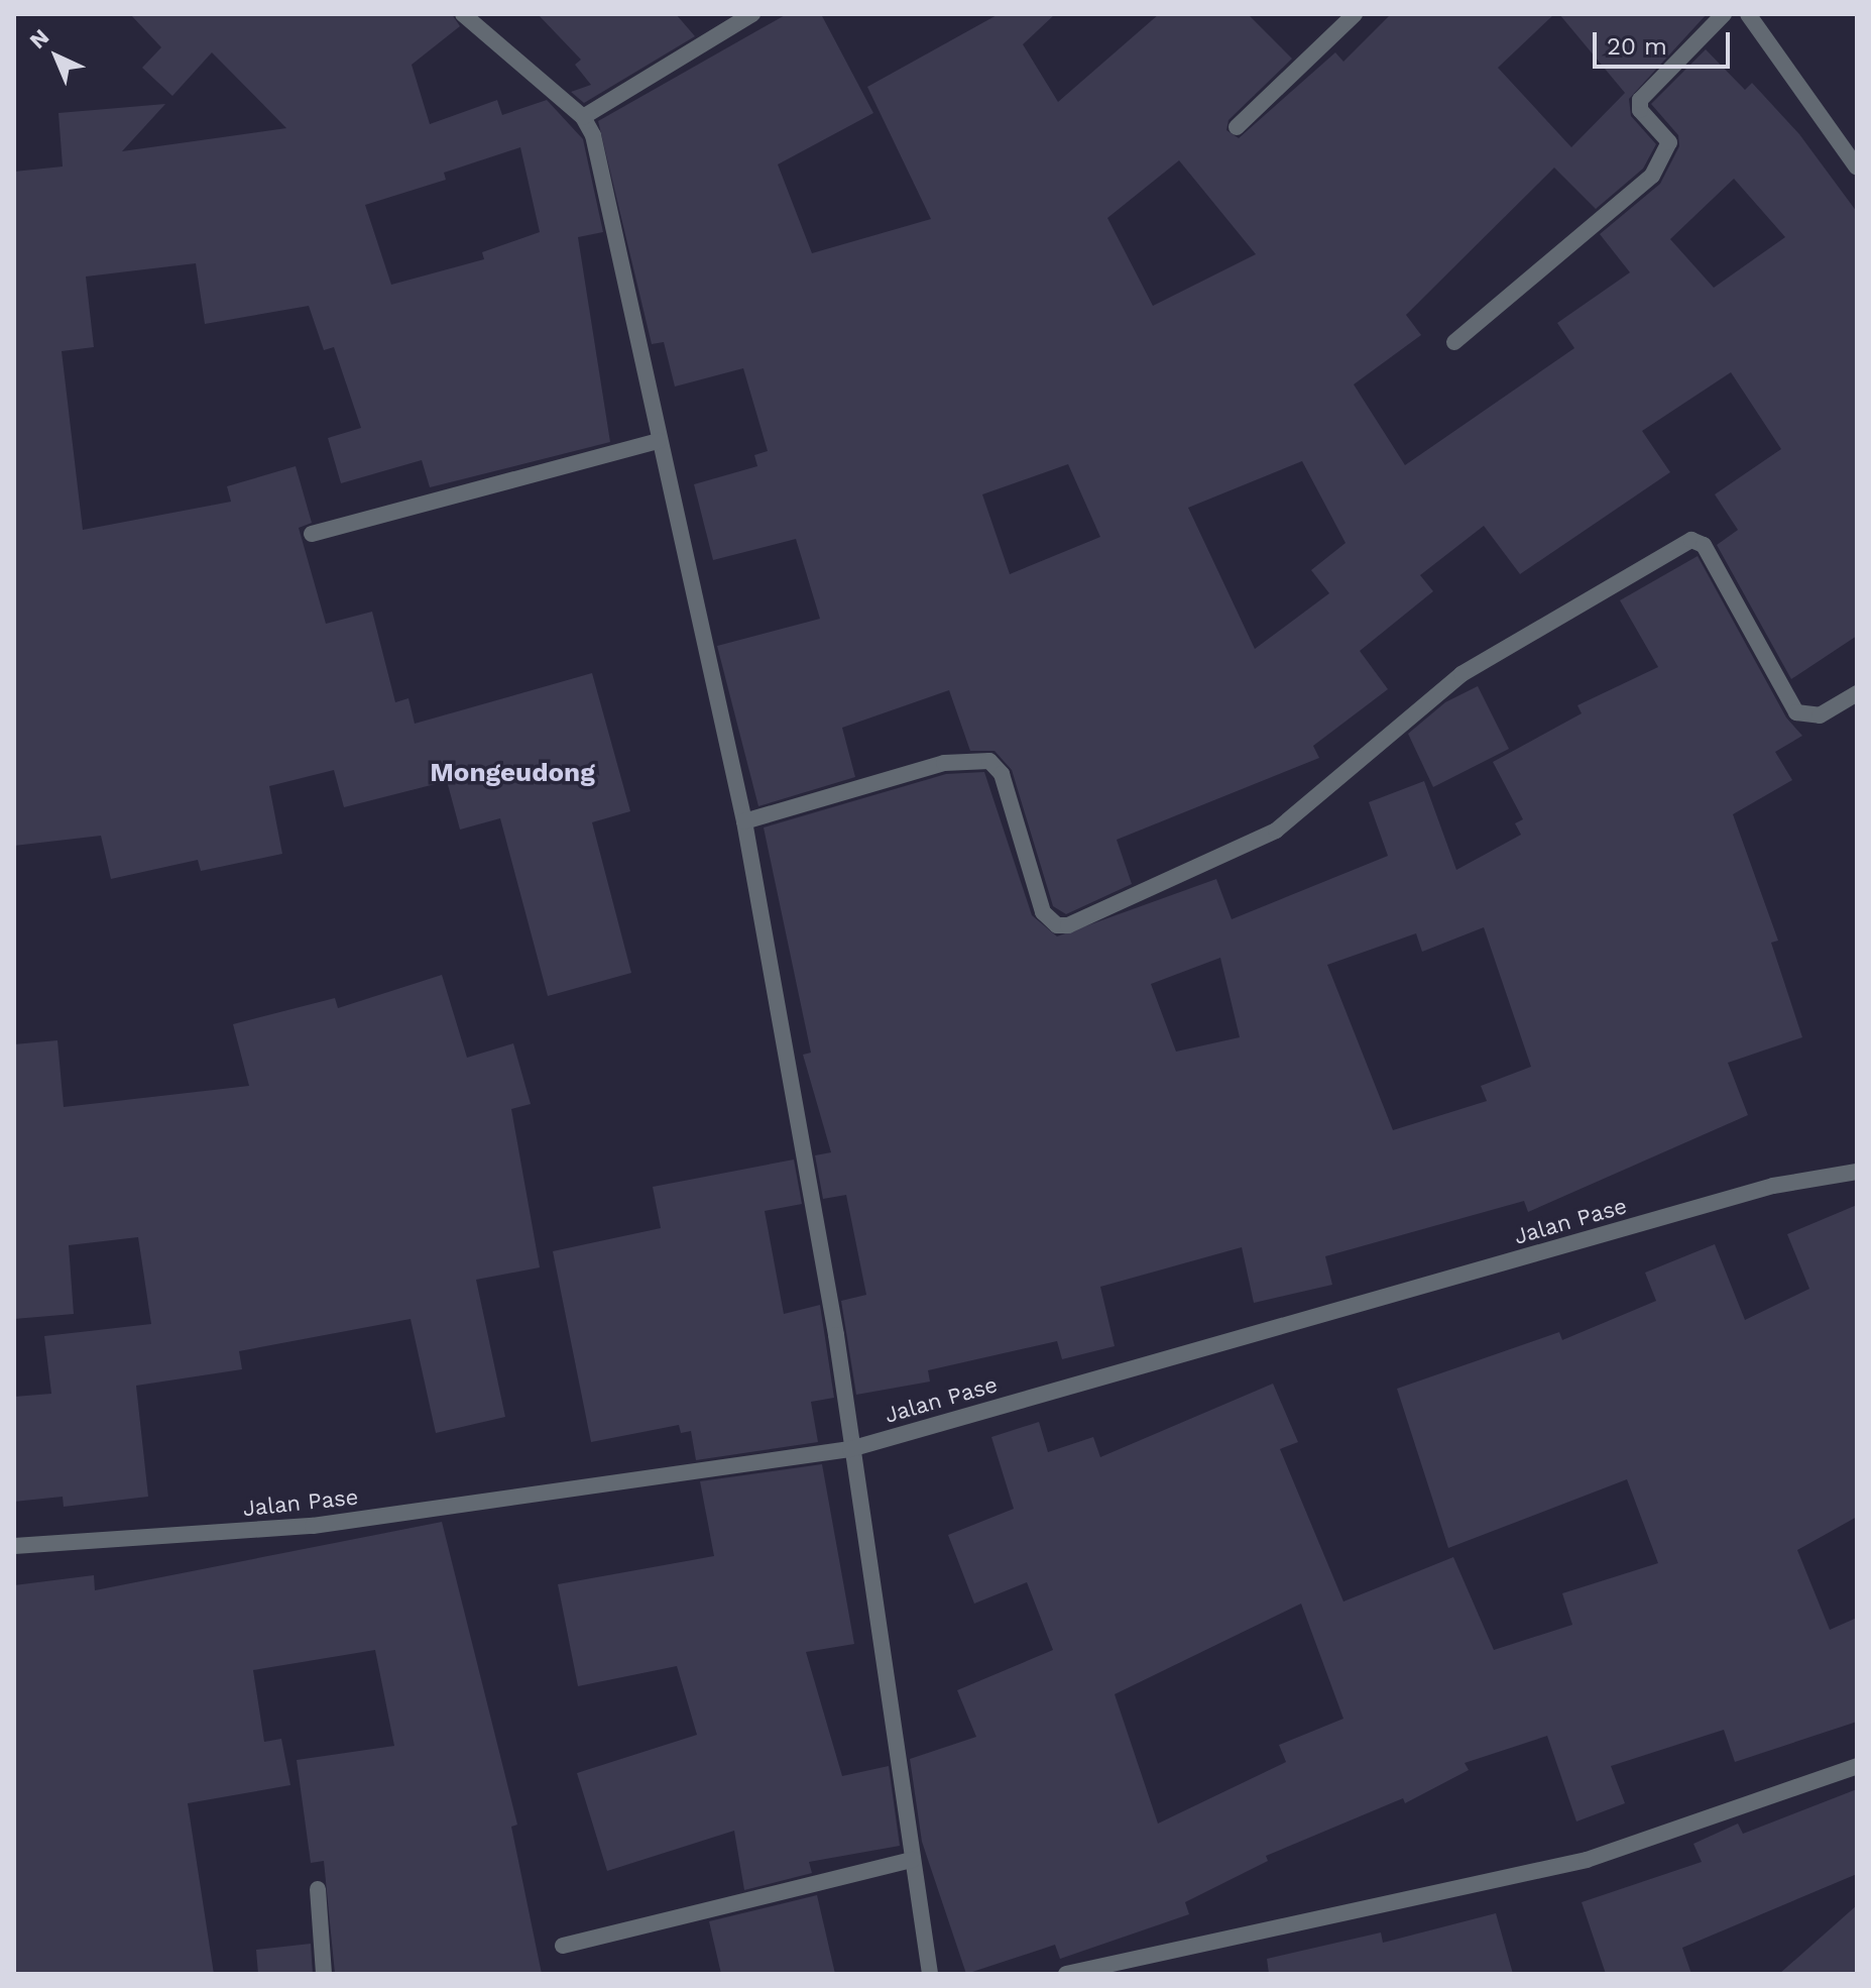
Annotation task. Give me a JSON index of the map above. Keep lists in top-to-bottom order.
{
  "streets": {
    "street": ["Jalan Pase"]
  },
  "districts": ["Mongeudong"],
  "scale_bar": "20 m",
  "north": "top left"
}
